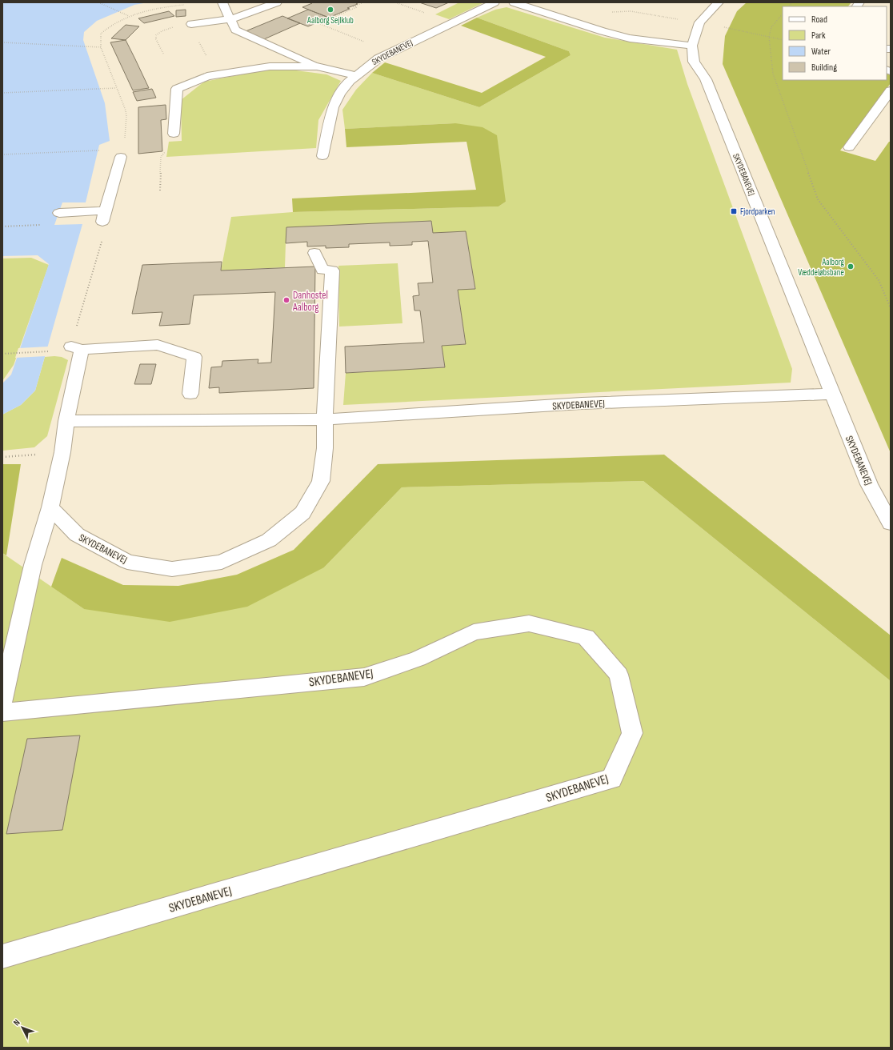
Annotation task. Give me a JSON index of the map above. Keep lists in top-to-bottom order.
{
  "streets": {
    "street": ["SKYDEBANEVEJ"]
  },
  "places": {
    "other": ["Aalborg Sejlklub", "Aalborg Væddeløbsbane", "Danhostel Aalborg"],
    "transit": ["Fjordparken"]
  },
  "legend": [
    "Road",
    "Park",
    "Water",
    "Building"
  ],
  "north": "top left"
}
